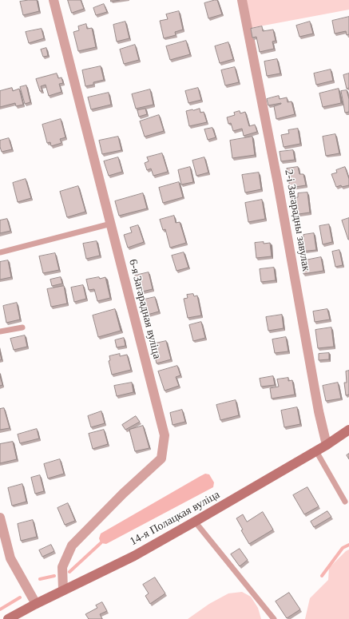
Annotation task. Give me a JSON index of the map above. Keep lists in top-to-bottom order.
{
  "streets": {
    "main road": ["14-я Полацкая вуліца"],
    "street": ["2-і Загарадны завулак", "6-я Загарадная вуліца"]
  },
  "crossings": [
    ["2-і Загарадны завулак", "14-я Полацкая вуліца"],
    ["6-я Загарадная вуліца", "14-я Полацкая вуліца"]
  ]
}
